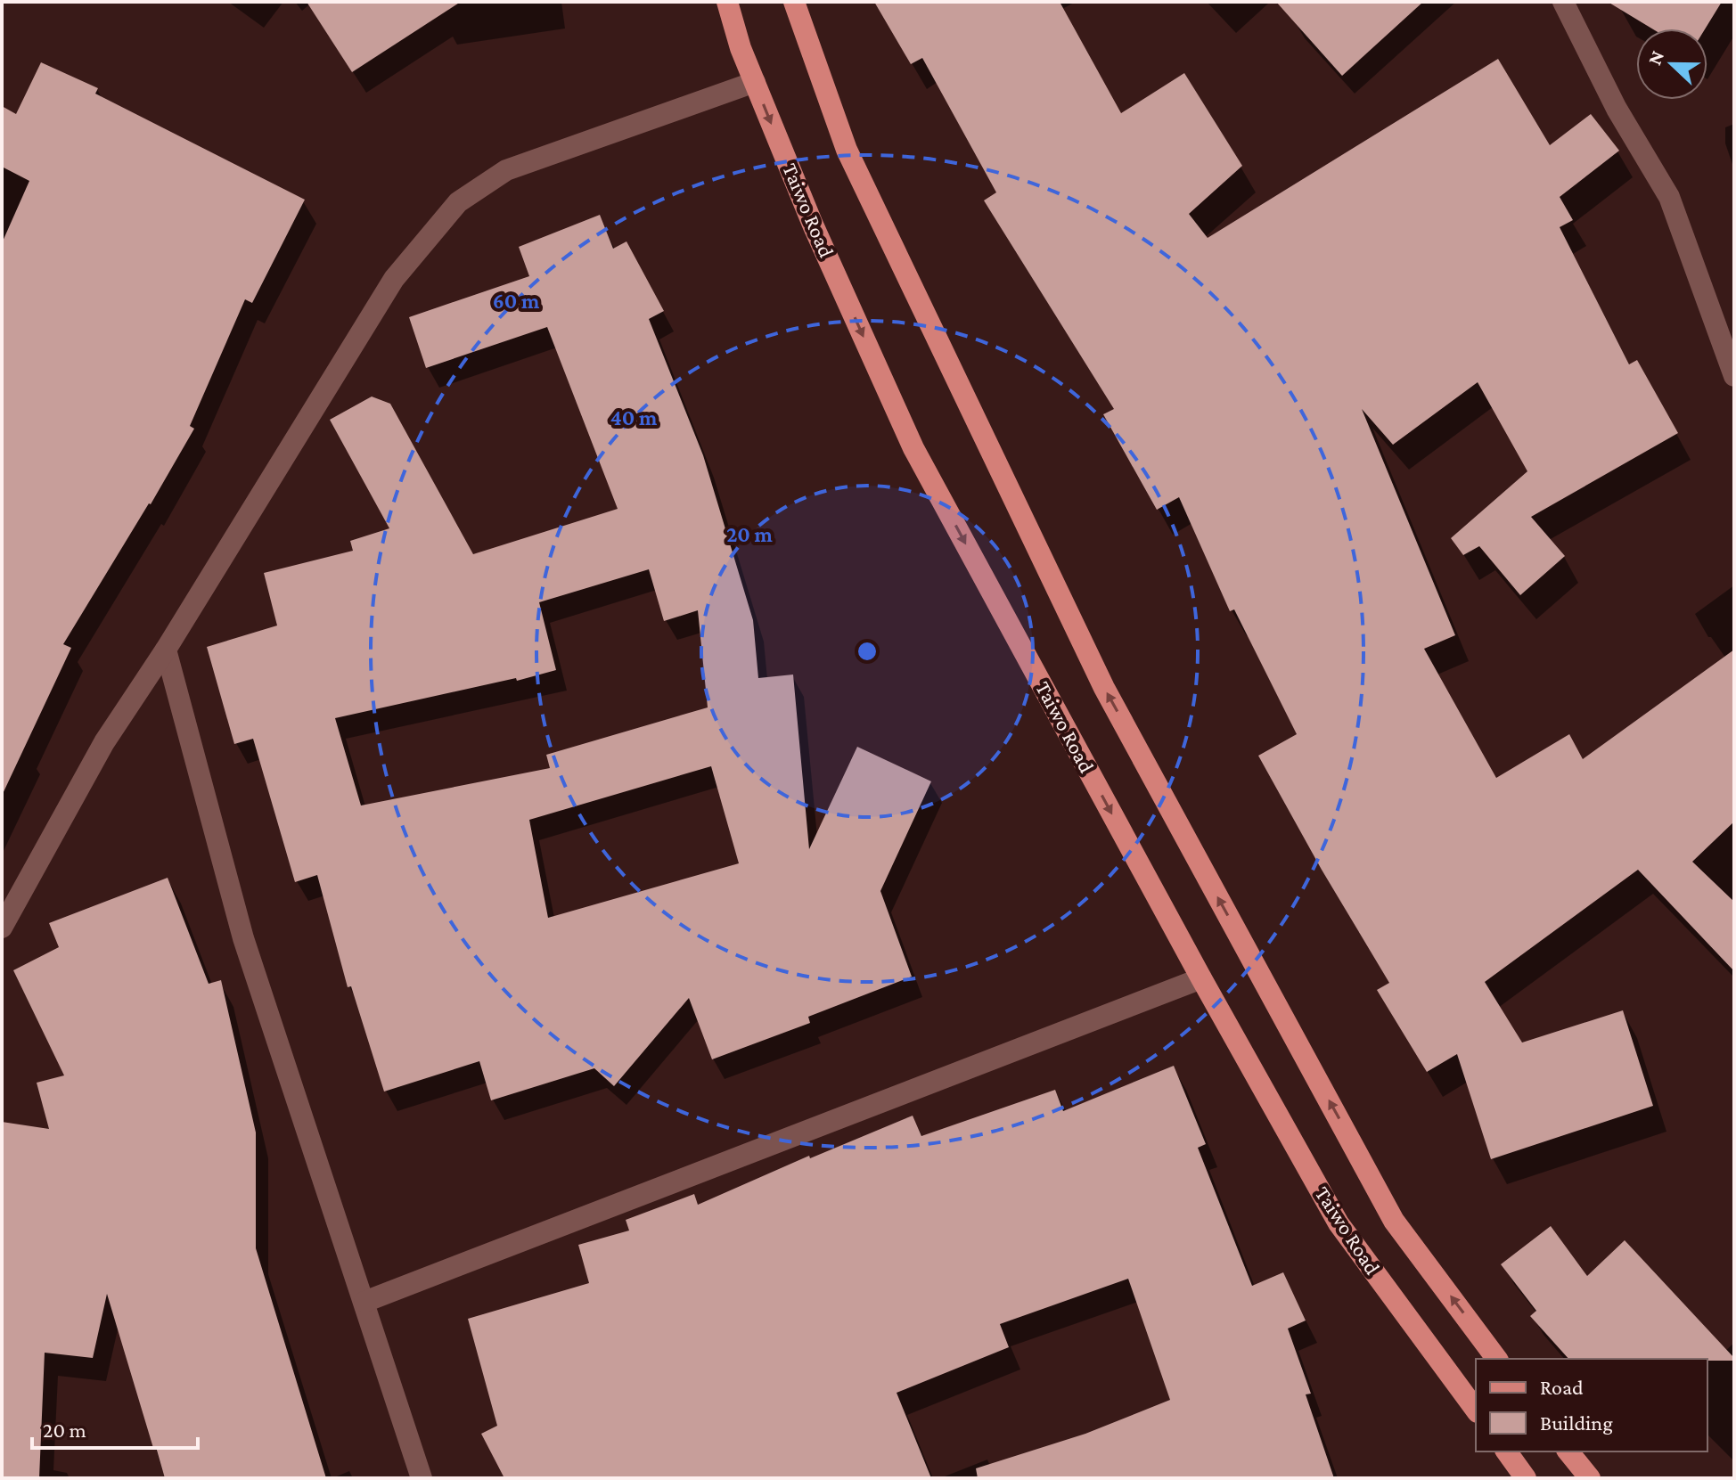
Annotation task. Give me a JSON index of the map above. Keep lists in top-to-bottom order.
{
  "streets": {
    "main road": ["Taiwo Road"]
  },
  "legend": ["Road", "Building"],
  "scale_bar": "20 m",
  "north": "left",
  "rings": ["60 m", "40 m", "20 m"]
}
